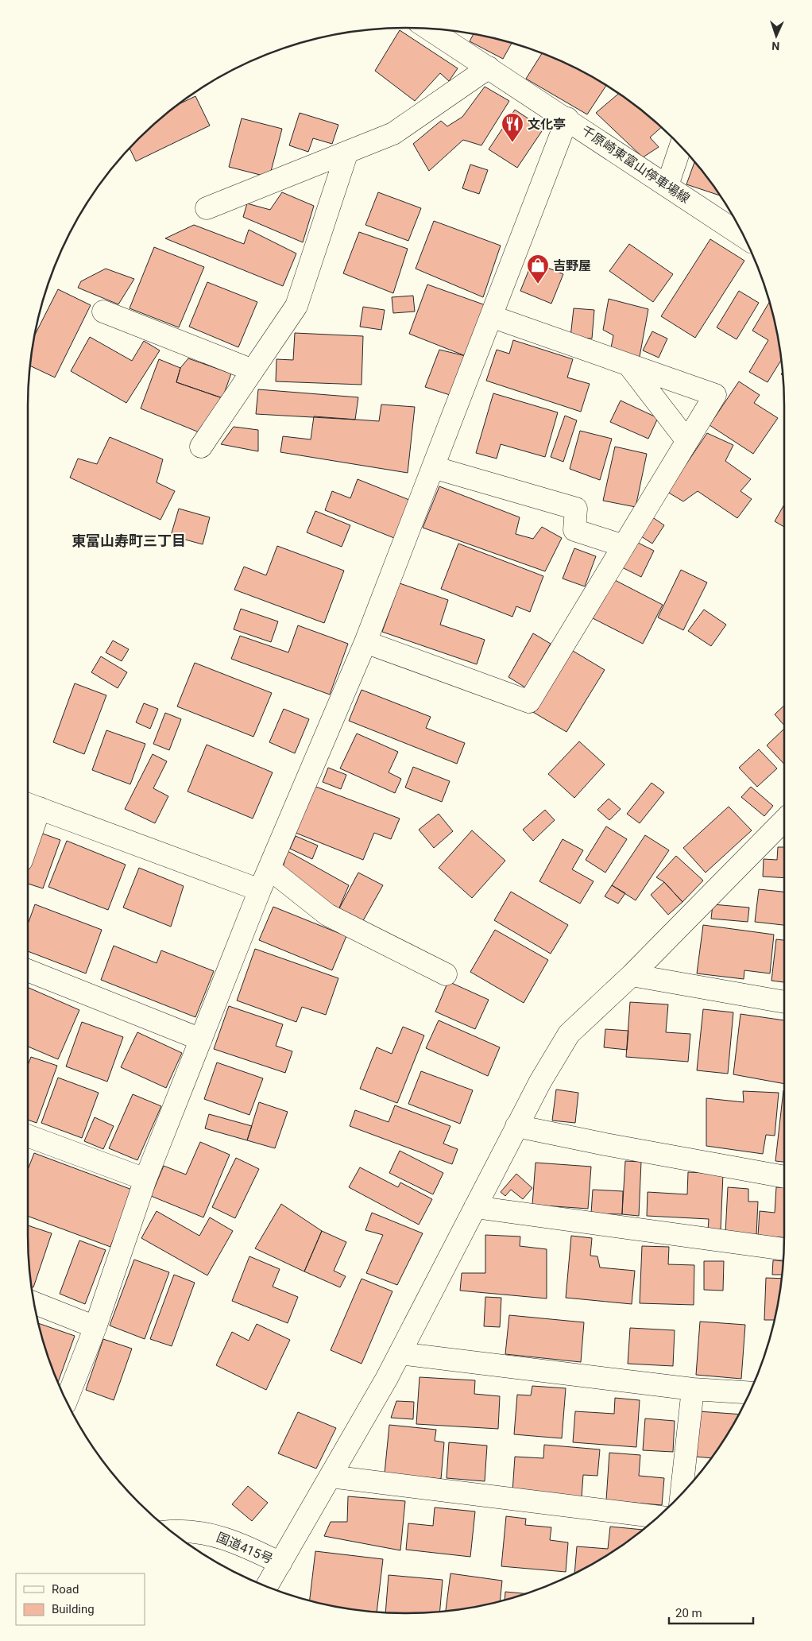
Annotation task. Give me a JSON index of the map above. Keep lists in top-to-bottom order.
{
  "streets": {
    "main road": ["千原崎東富山停車場線", "国道415号"]
  },
  "districts": ["東富山寿町三丁目"],
  "places": {
    "restaurant": ["文化亭"],
    "shop": ["吉野屋"]
  },
  "legend": ["Road", "Building"],
  "scale_bar": "20 m",
  "north": "bottom"
}
